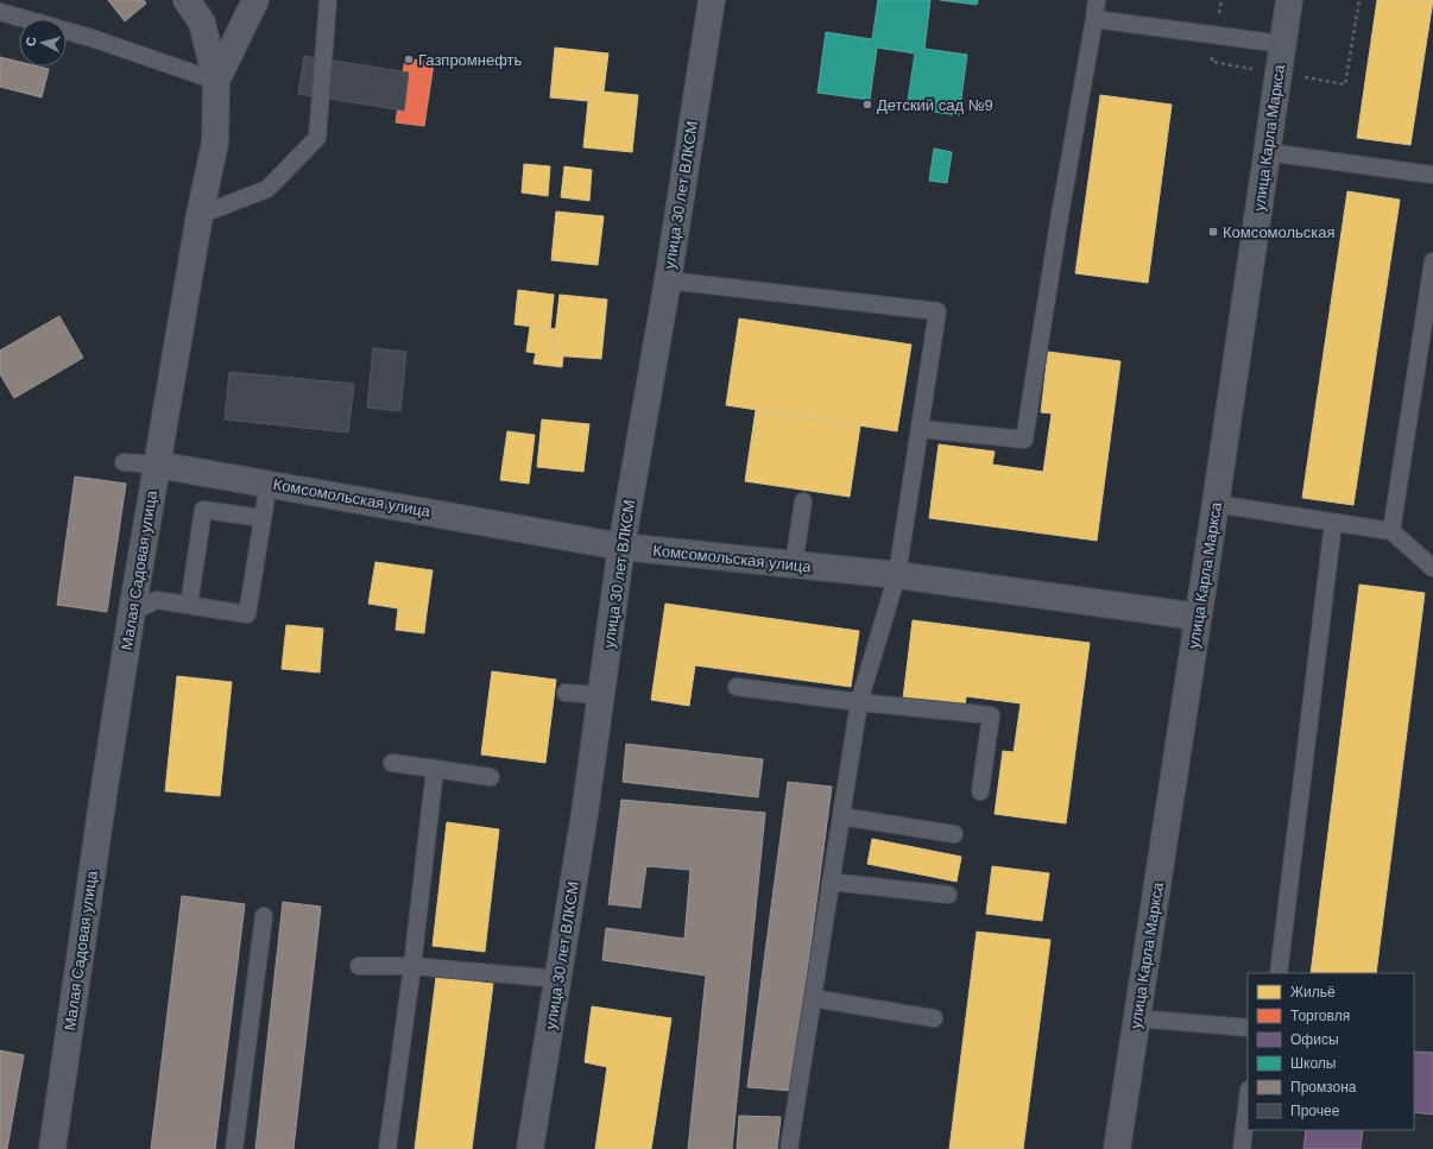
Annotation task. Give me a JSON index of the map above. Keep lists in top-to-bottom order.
{
  "streets": {
    "main road": ["улица Карла Маркса"],
    "street": ["улица 30 лет ВЛКСМ", "Комсомольская улица", "Малая Садовая улица"]
  },
  "crossings": [
    ["улица Карла Маркса", "Комсомольская улица"],
    ["улица 30 лет ВЛКСМ", "Комсомольская улица"],
    ["Комсомольская улица", "Малая Садовая улица"]
  ],
  "places": {
    "other": ["Газпромнефть", "Детский сад №9"],
    "transit": ["Комсомольская"]
  },
  "legend": [
    "Жильё",
    "Торговля",
    "Офисы",
    "Школы",
    "Промзона",
    "Прочее"
  ],
  "north": "left"
}
